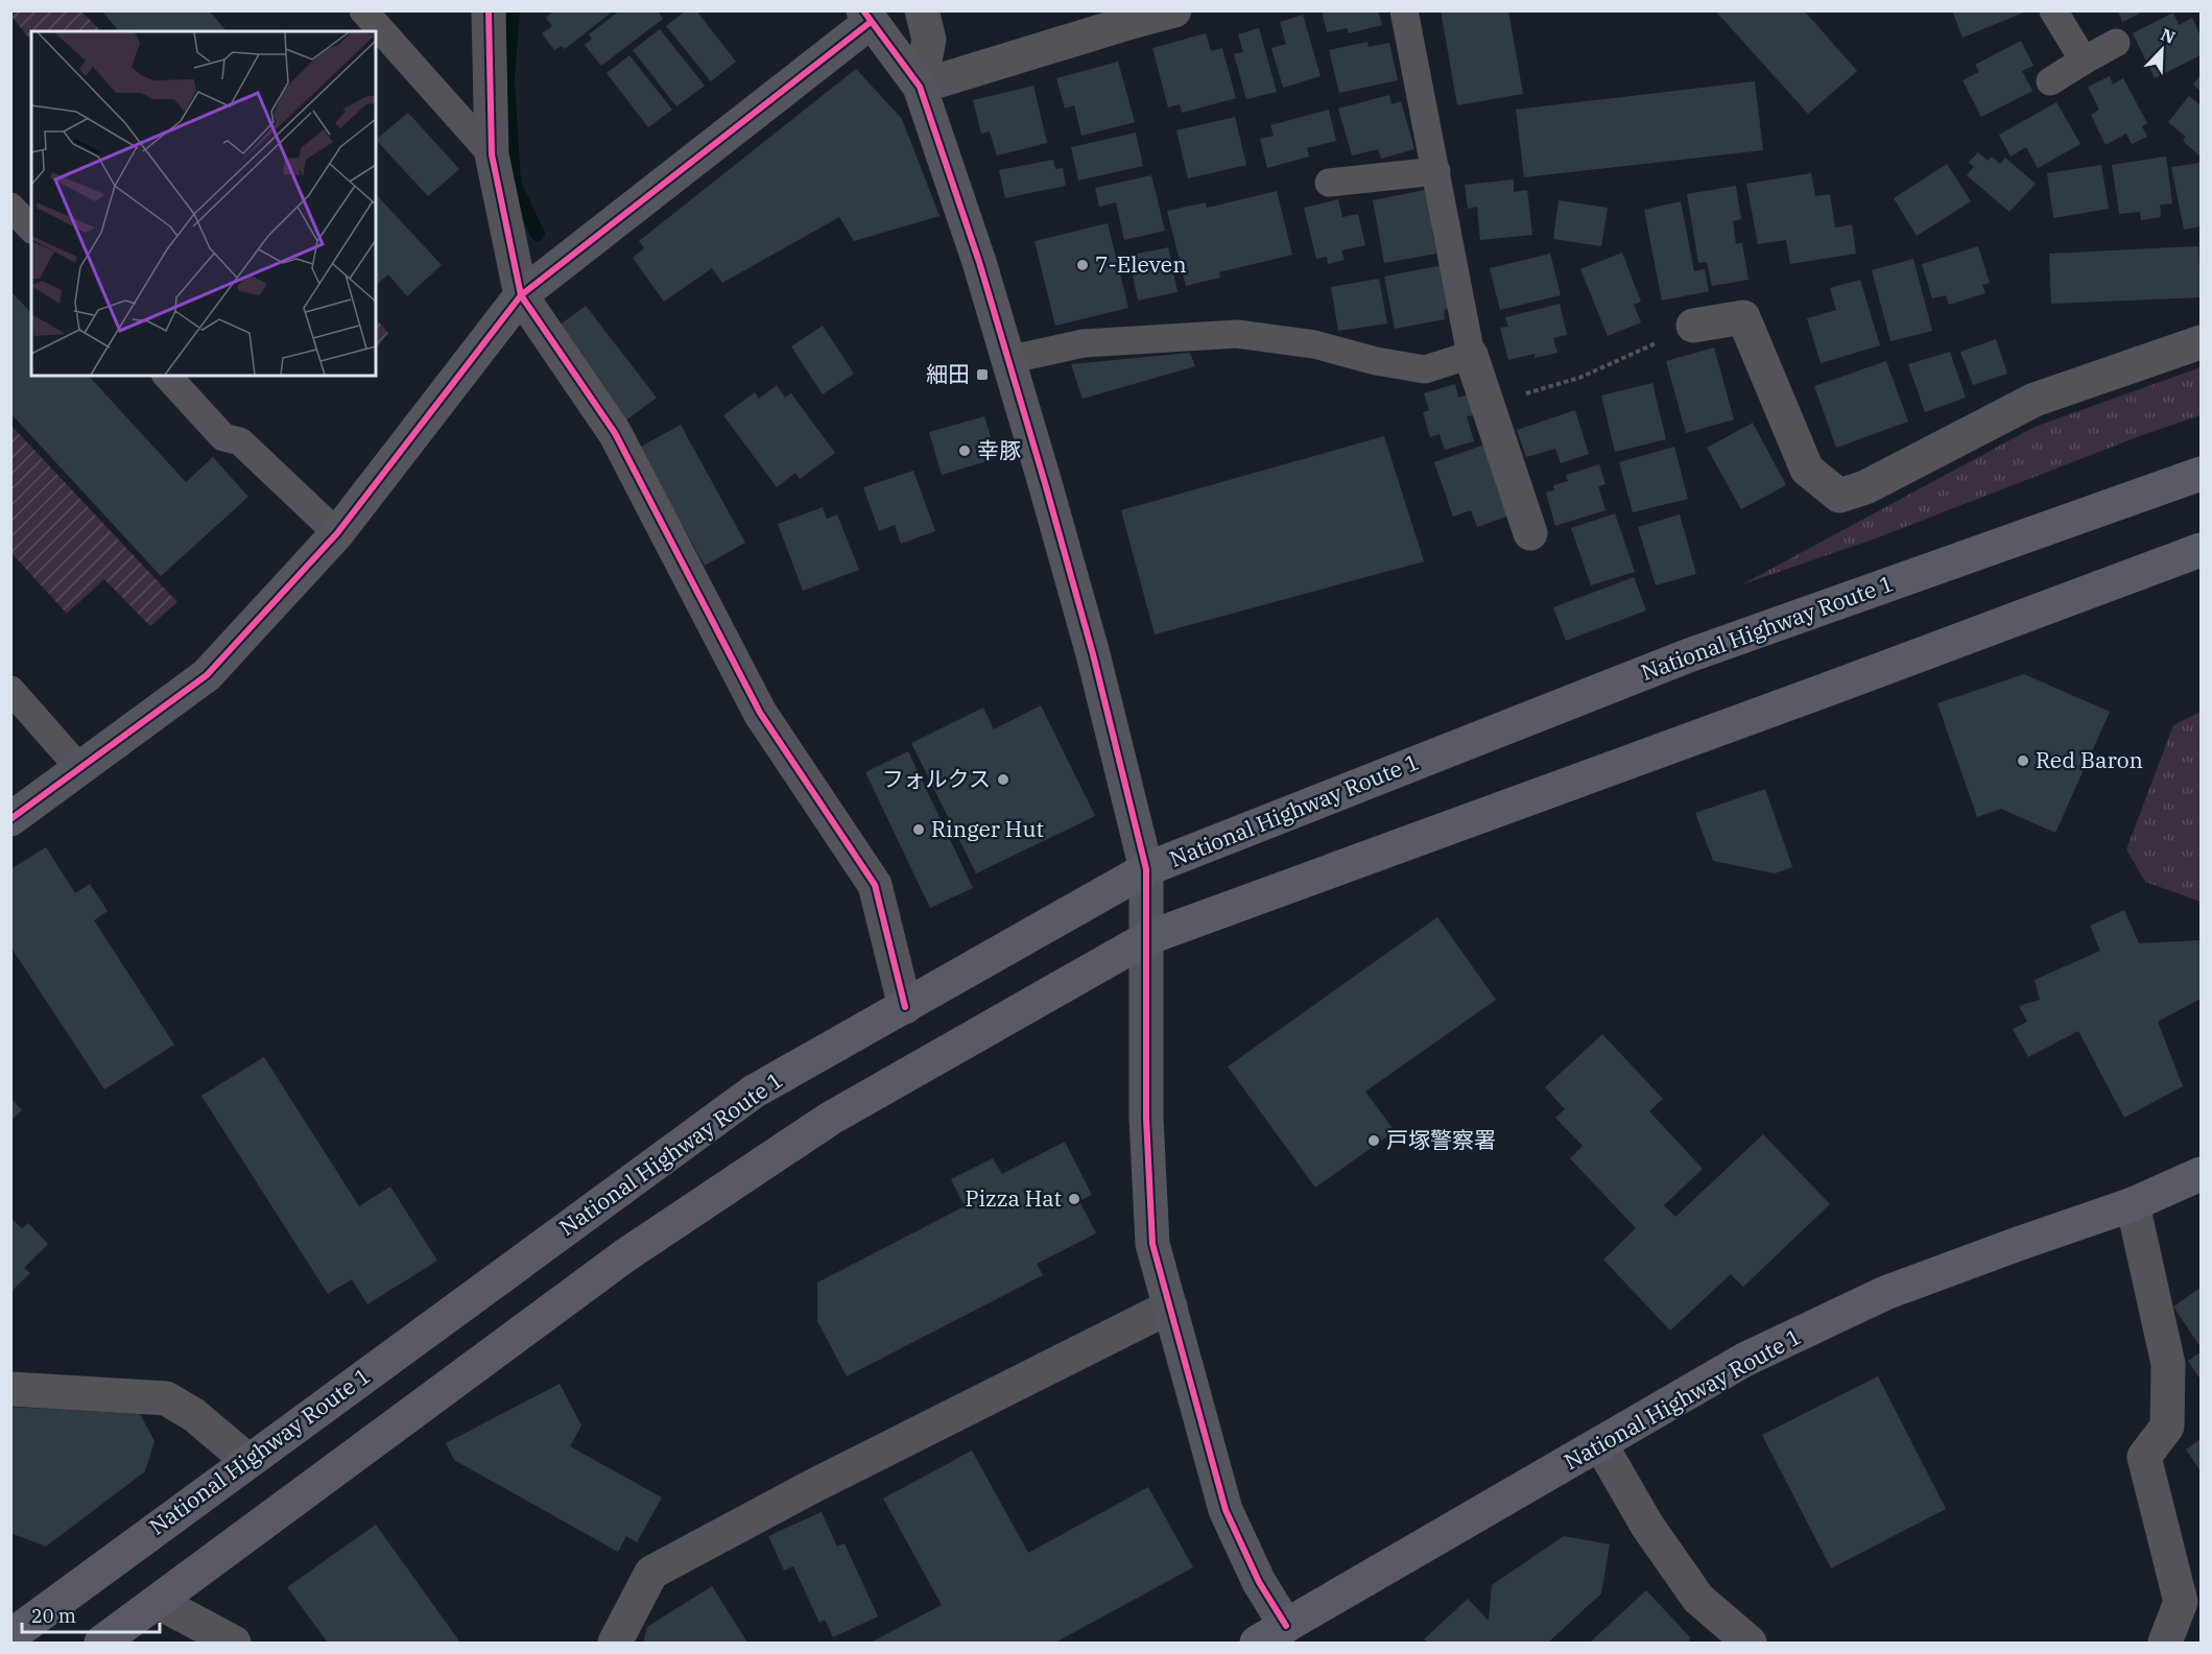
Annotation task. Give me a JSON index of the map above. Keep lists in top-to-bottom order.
{
  "streets": {
    "highway": ["National Highway Route 1"]
  },
  "places": {
    "other": [
      "7-Eleven",
      "幸豚",
      "Red Baron",
      "フォルクス",
      "Ringer Hut",
      "戸塚警察署",
      "Pizza Hat"
    ],
    "transit": ["細田"]
  },
  "scale_bar": "20 m",
  "north": "top right"
}
